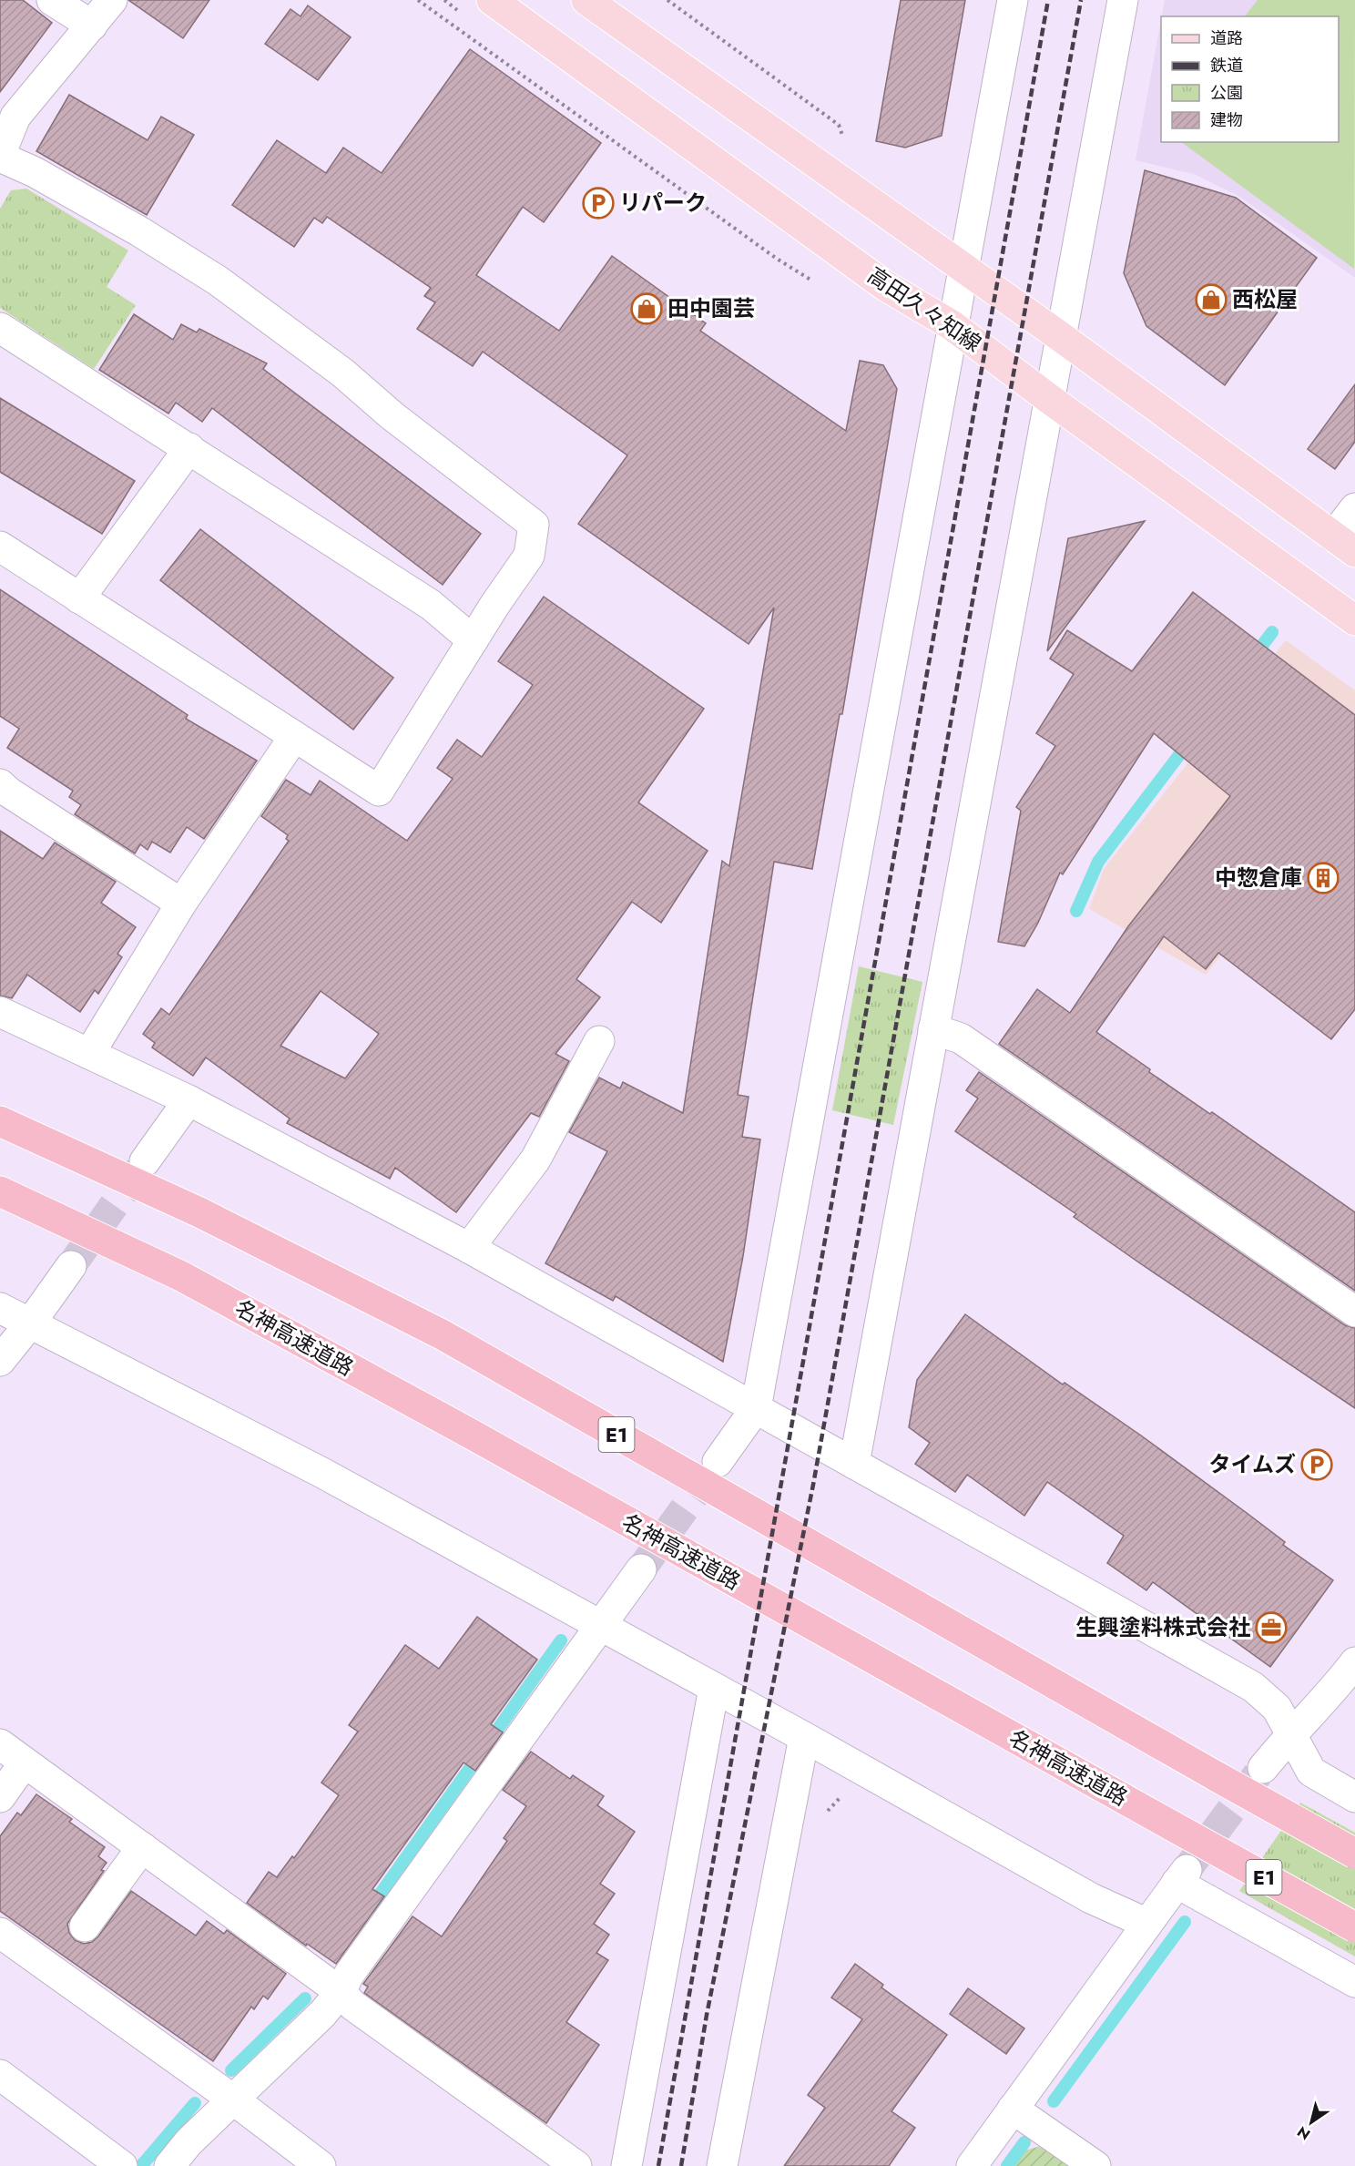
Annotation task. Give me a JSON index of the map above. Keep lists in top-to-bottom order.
{
  "streets": {
    "highway": ["名神高速道路", "E1"],
    "main road": ["高田久々知線"]
  },
  "places": {
    "parking": ["リパーク", "タイムズ"],
    "shop": ["西松屋", "田中園芸"],
    "building": ["中惣倉庫"],
    "office": ["生興塗料株式会社"]
  },
  "legend": [
    "道路",
    "鉄道",
    "公園",
    "建物"
  ],
  "north": "bottom left"
}
